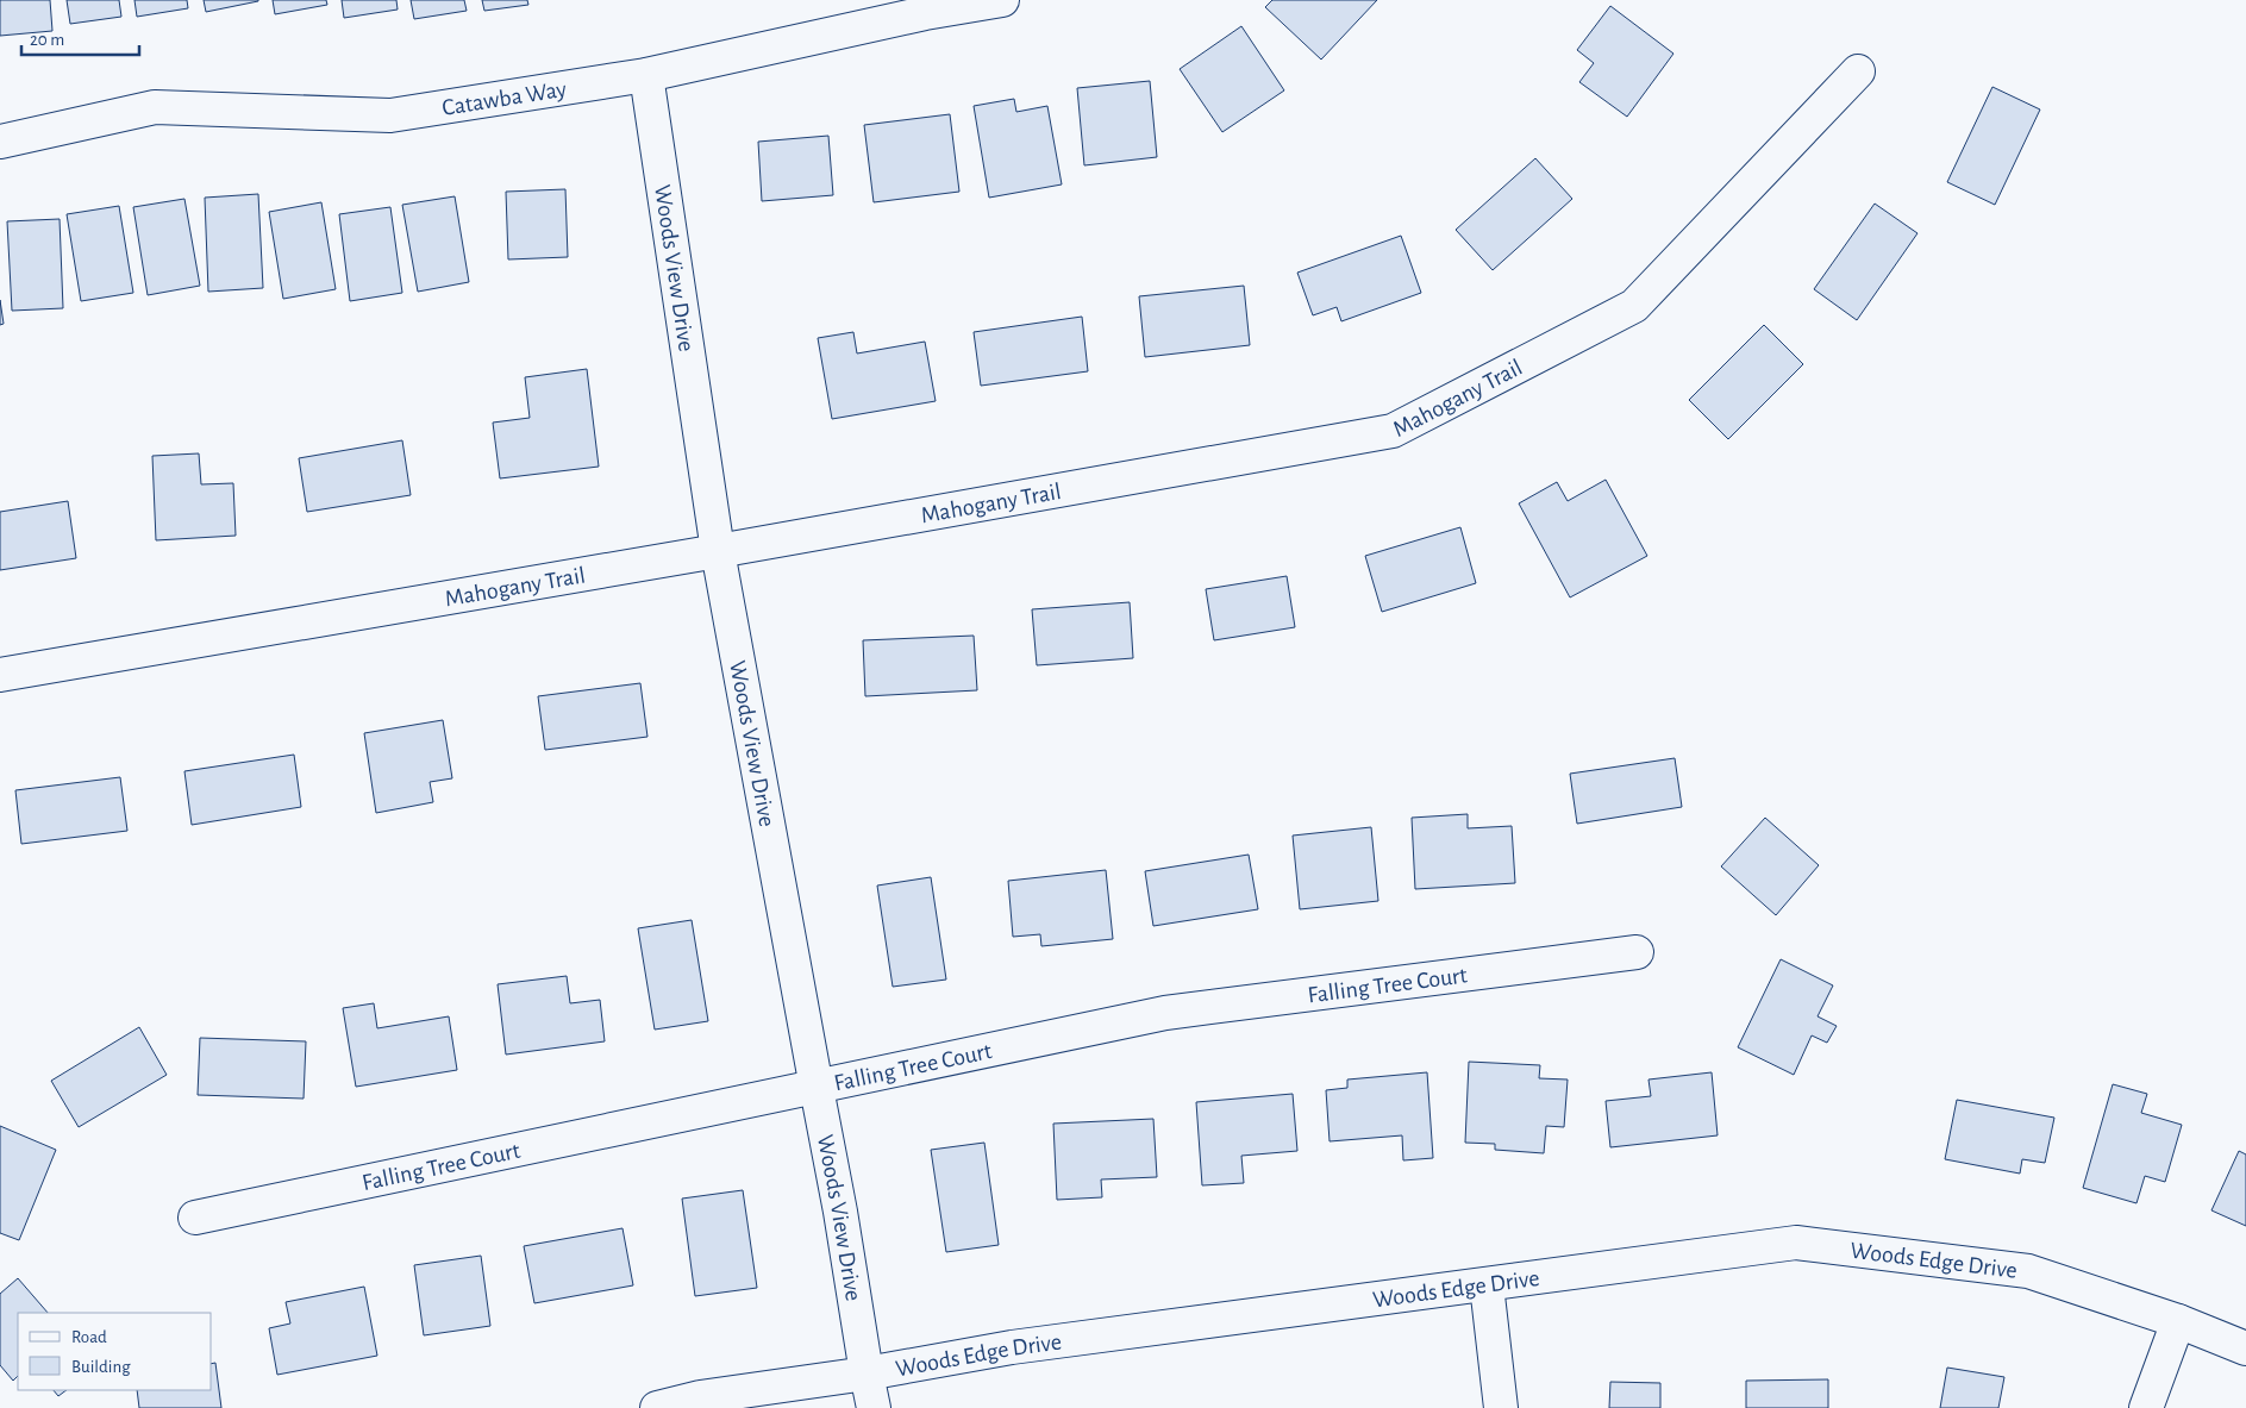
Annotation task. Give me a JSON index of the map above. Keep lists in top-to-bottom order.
{
  "streets": {
    "street": [
      "Catawba Way",
      "Woods View Drive",
      "Mahogany Trail",
      "Falling Tree Court",
      "Woods Edge Drive"
    ]
  },
  "crossings": [
    ["Catawba Way", "Woods View Drive"],
    ["Woods View Drive", "Mahogany Trail"],
    ["Woods View Drive", "Falling Tree Court"],
    ["Woods View Drive", "Woods Edge Drive"]
  ],
  "legend": ["Road", "Building"],
  "scale_bar": "20 m"
}
